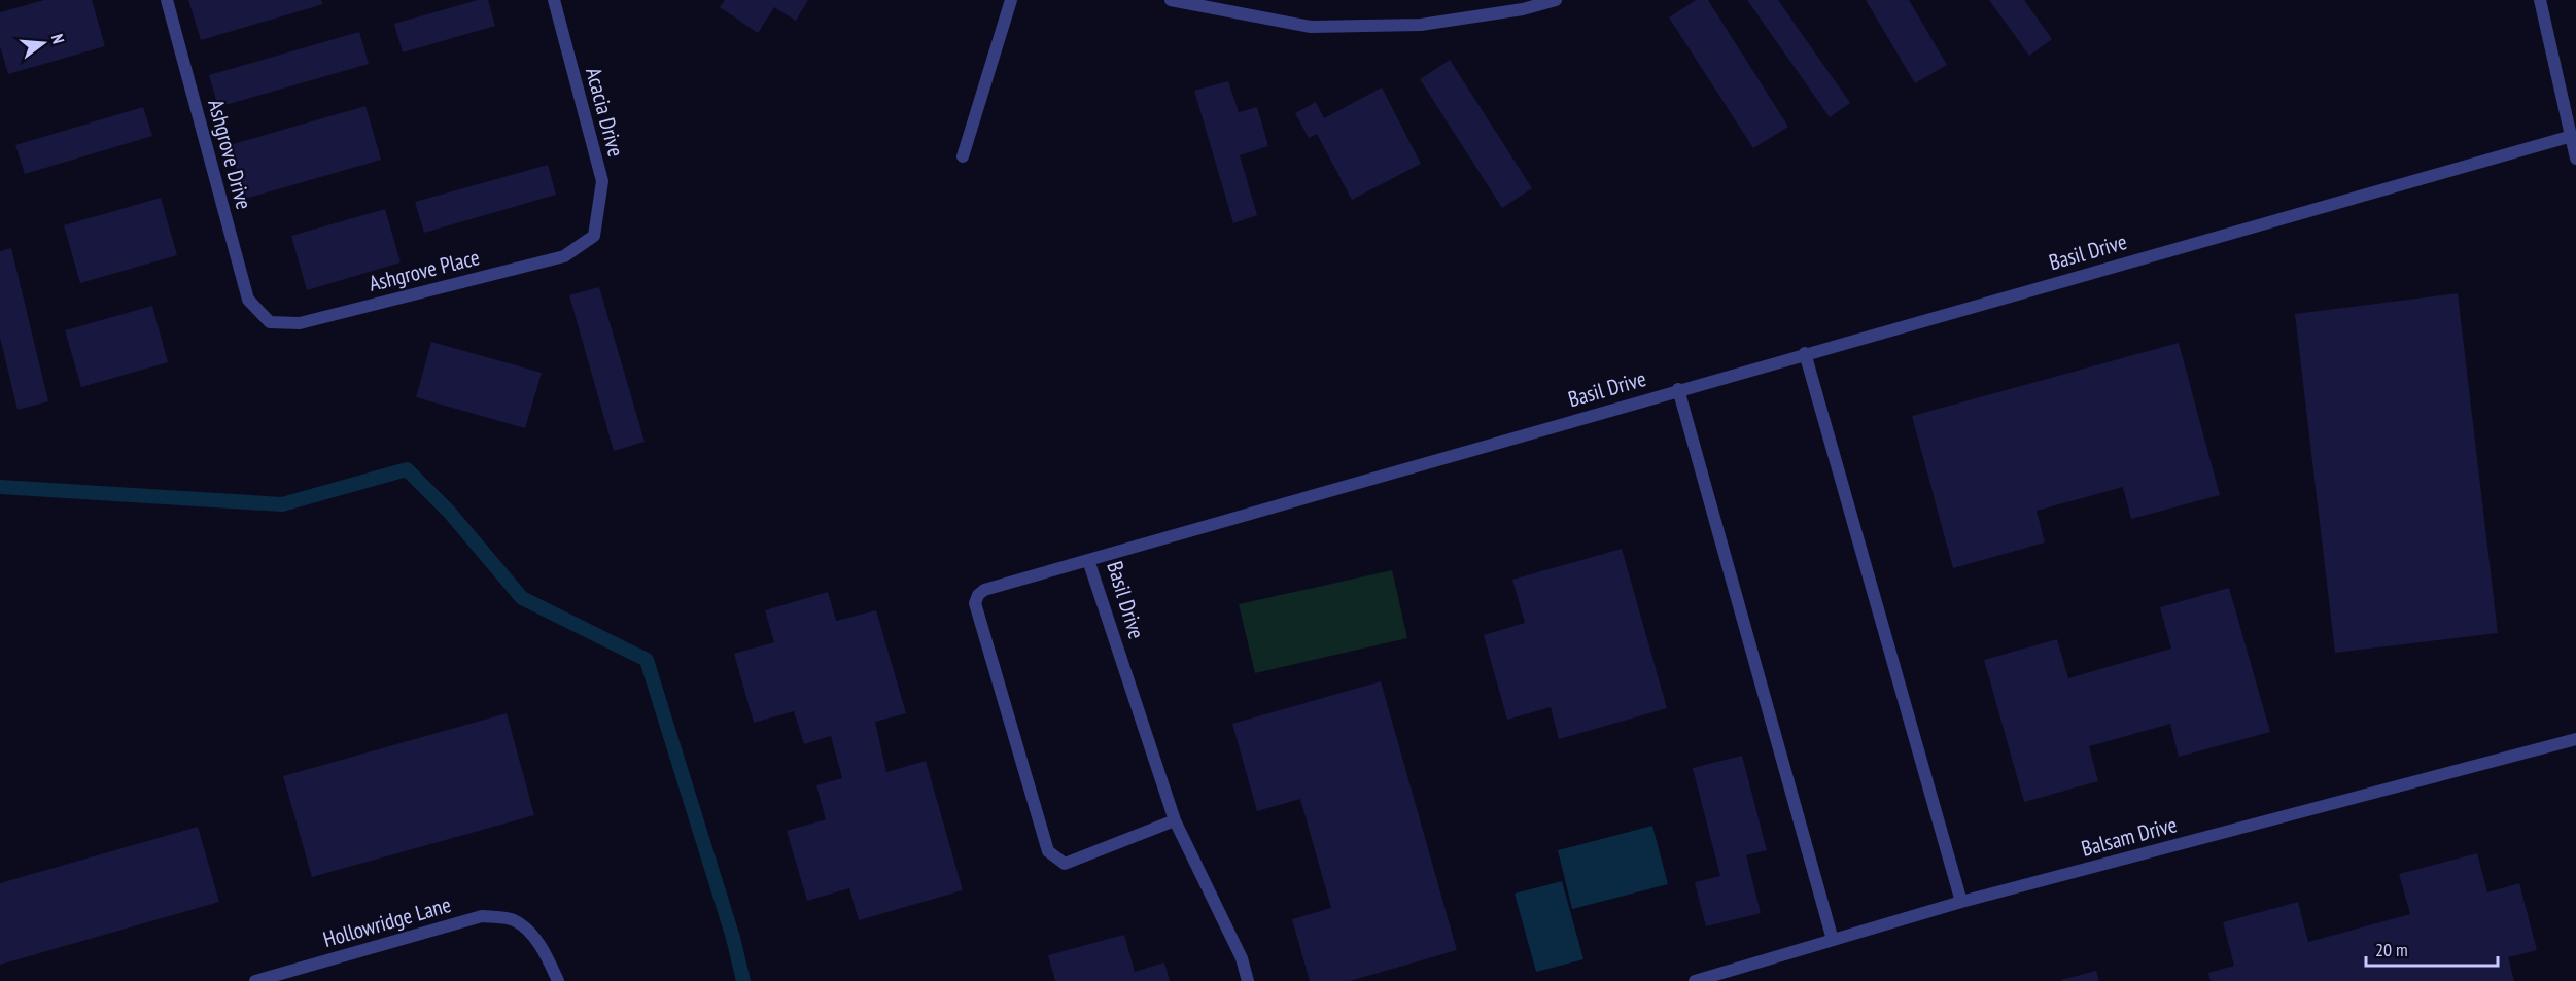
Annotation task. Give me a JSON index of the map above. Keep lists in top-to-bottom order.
{
  "streets": {
    "street": [
      "Acacia Drive",
      "Ashgrove Drive",
      "Basil Drive",
      "Ashgrove Place",
      "Balsam Drive",
      "Hollowridge Lane"
    ]
  },
  "crossings": [
    ["Acacia Drive", "Ashgrove Place"],
    ["Ashgrove Drive", "Ashgrove Place"]
  ],
  "scale_bar": "20 m",
  "north": "right"
}
